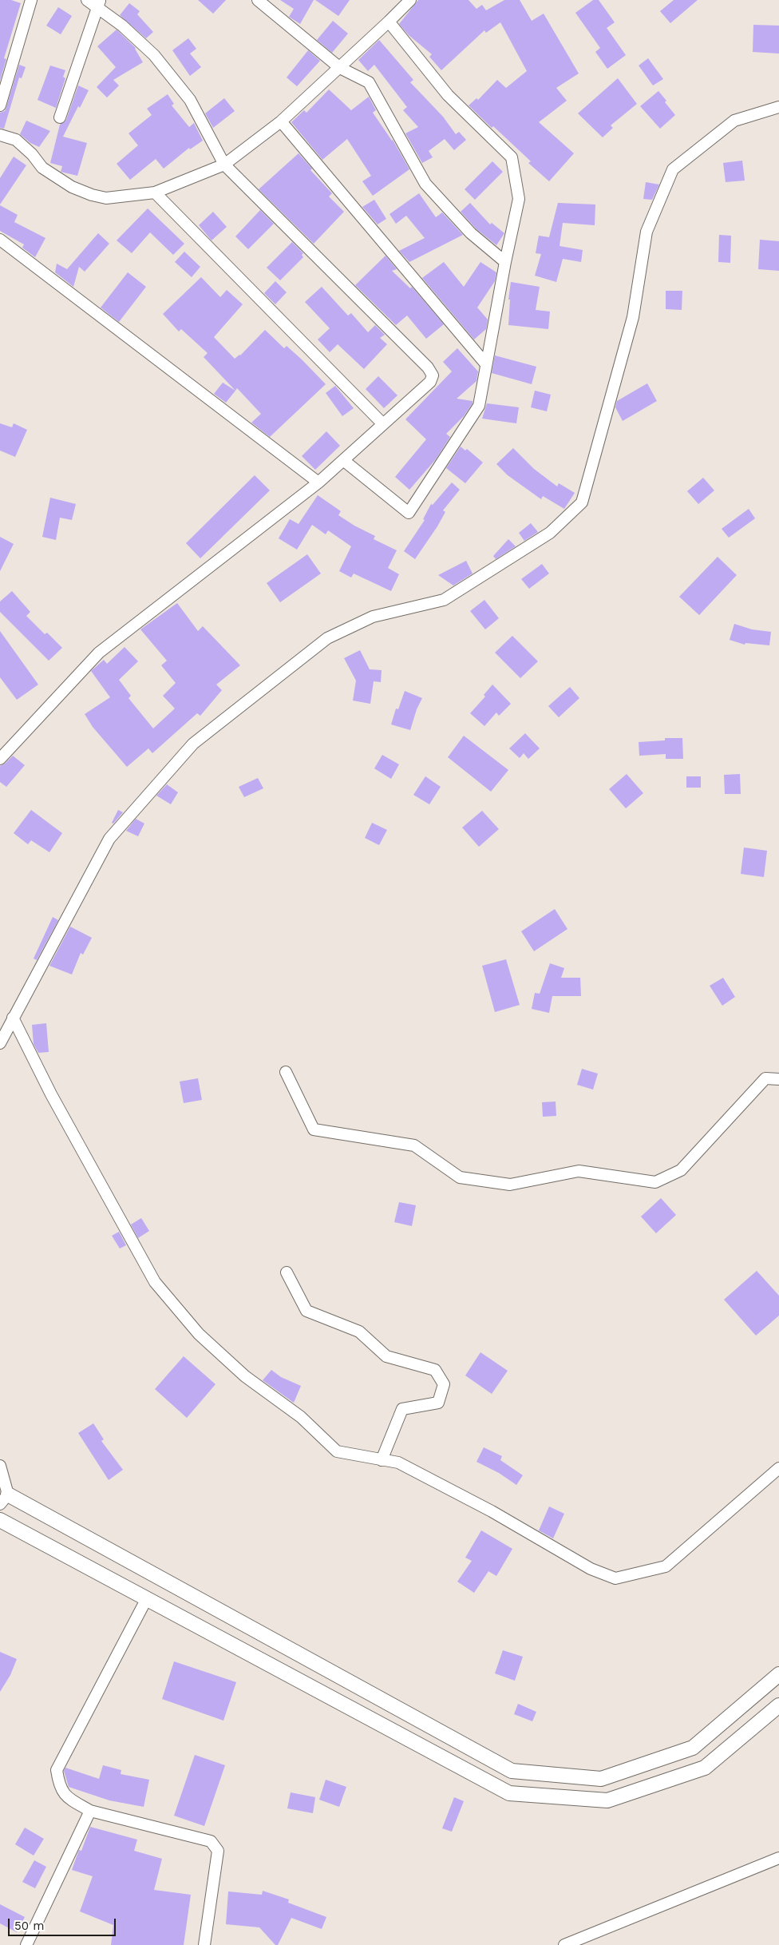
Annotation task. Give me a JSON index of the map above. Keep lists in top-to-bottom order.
{
  "scale_bar": "50 m"
}
